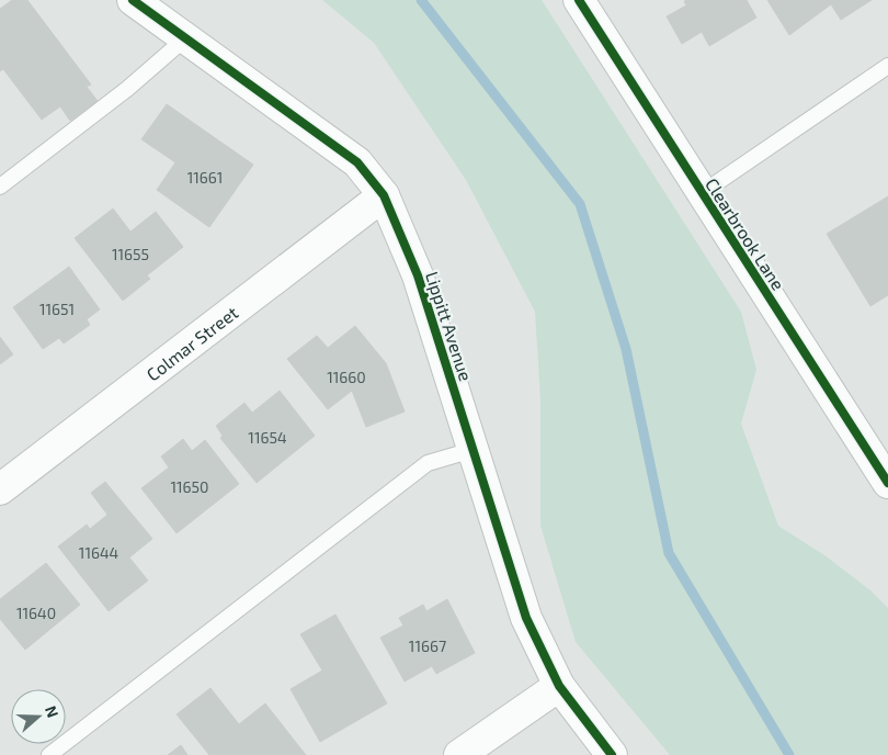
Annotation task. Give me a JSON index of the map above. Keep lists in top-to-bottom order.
{
  "streets": {
    "street": ["Clearbrook Lane", "Lippitt Avenue", "Colmar Street"]
  },
  "crossings": [
    ["Lippitt Avenue", "Colmar Street"]
  ],
  "house_numbers": [
    "11661",
    "11655",
    "11651",
    "11660",
    "11654",
    "11650",
    "11644",
    "11640",
    "11667"
  ],
  "north": "right"
}
